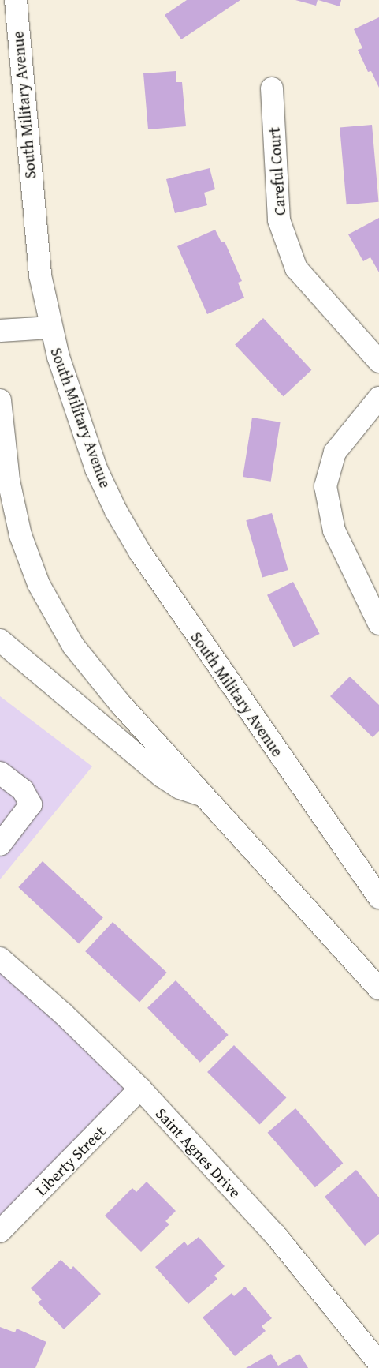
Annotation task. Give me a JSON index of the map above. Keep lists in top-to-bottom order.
{
  "streets": {
    "main road": [
      "South Military Avenue",
      "Careful Court",
      "Saint Agnes Drive",
      "Liberty Street"
    ]
  },
  "crossings": [
    ["Saint Agnes Drive", "Liberty Street"]
  ]
}
